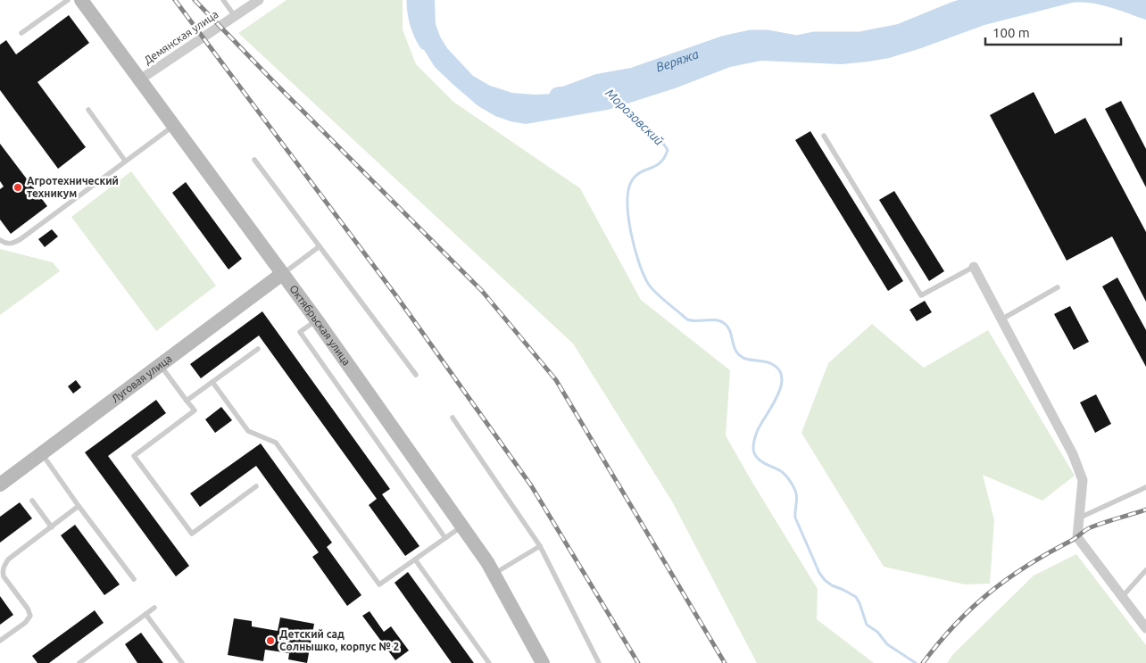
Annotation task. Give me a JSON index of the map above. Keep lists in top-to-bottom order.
{
  "streets": {
    "main road": ["Октябрьская улица", "Луговая улица"],
    "street": ["Демянская улица"]
  },
  "crossings": [
    ["Демянская улица", "Октябрьская улица"],
    ["Октябрьская улица", "Луговая улица"]
  ],
  "water": ["Веряжа", "Морозовский"],
  "places": ["Агротехнический техникум", "Детский сад Солнышко, корпус № 2"],
  "scale_bar": "100 m"
}
